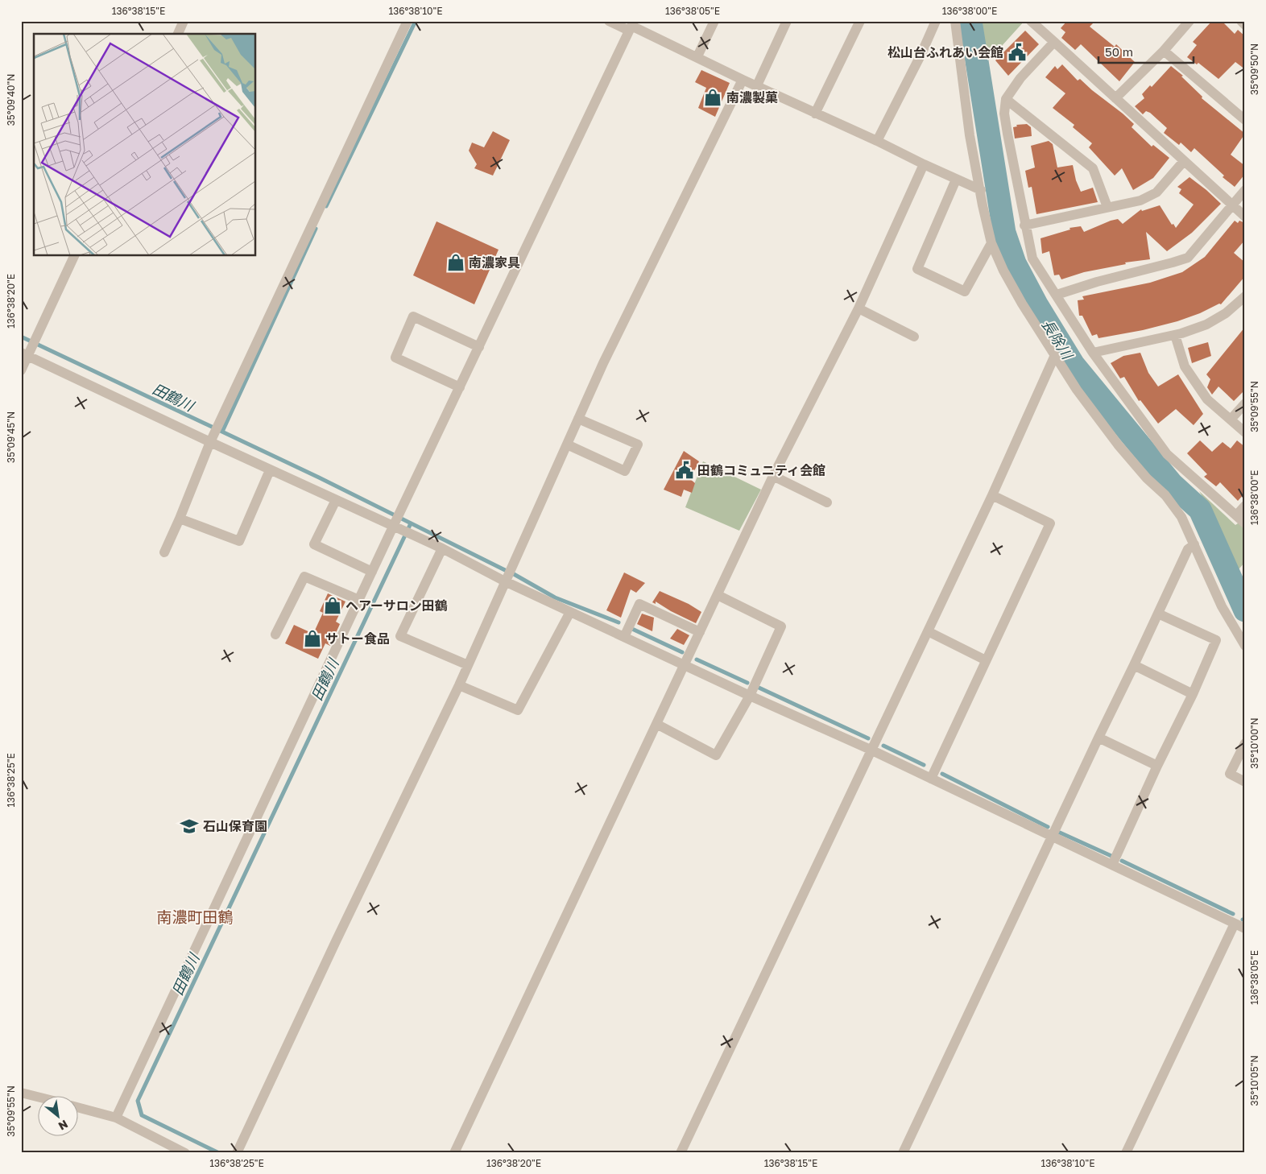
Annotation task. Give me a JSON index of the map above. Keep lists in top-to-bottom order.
{
  "districts": ["南濃町田鶴"],
  "water": ["長除川", "田鶴川"],
  "places": {
    "public building": ["松山台ふれあい会館", "田鶴コミュニティ会館"],
    "shop": [
      "南濃製菓",
      "南濃家具",
      "ヘアーサロン田鶴",
      "サトー食品"
    ],
    "school or university": ["石山保育園"]
  },
  "scale_bar": "50 m",
  "north": "bottom right",
  "coordinates": [
    "136°38'15\"E",
    "136°38'10\"E",
    "136°38'05\"E",
    "136°38'00\"E",
    "35°09'50\"N",
    "35°09'40\"N",
    "136°38'20\"E",
    "35°09'55\"N",
    "35°09'45\"N",
    "35°10'00\"N",
    "136°38'25\"E",
    "35°10'05\"N"
  ]
}
